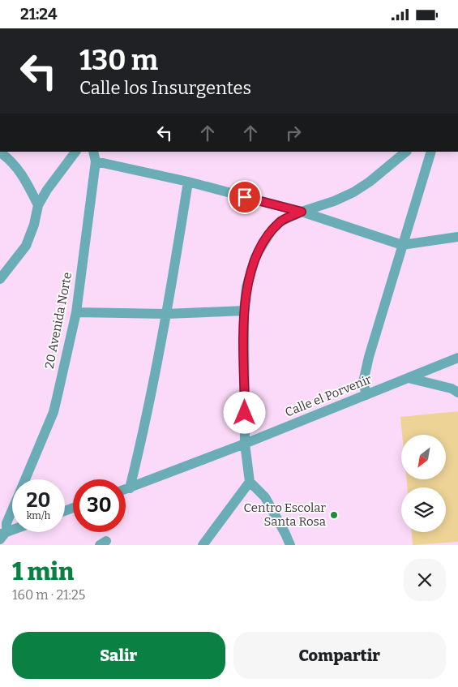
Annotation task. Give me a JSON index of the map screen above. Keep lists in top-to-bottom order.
{
  "streets": {
    "street": ["20 Avenida Norte", "Calle el Porvenir"]
  },
  "places": ["Centro Escolar Santa Rosa"],
  "north": "bottom left",
  "page": {
    "status": "21:24",
    "turn": ["130 m", "Calle los Insurgentes"],
    "speed": "20 km/h",
    "limit": "30",
    "heading": ["1 min", "160 m · 21:25"],
    "buttons": ["Salir", "Compartir"]
  }
}
